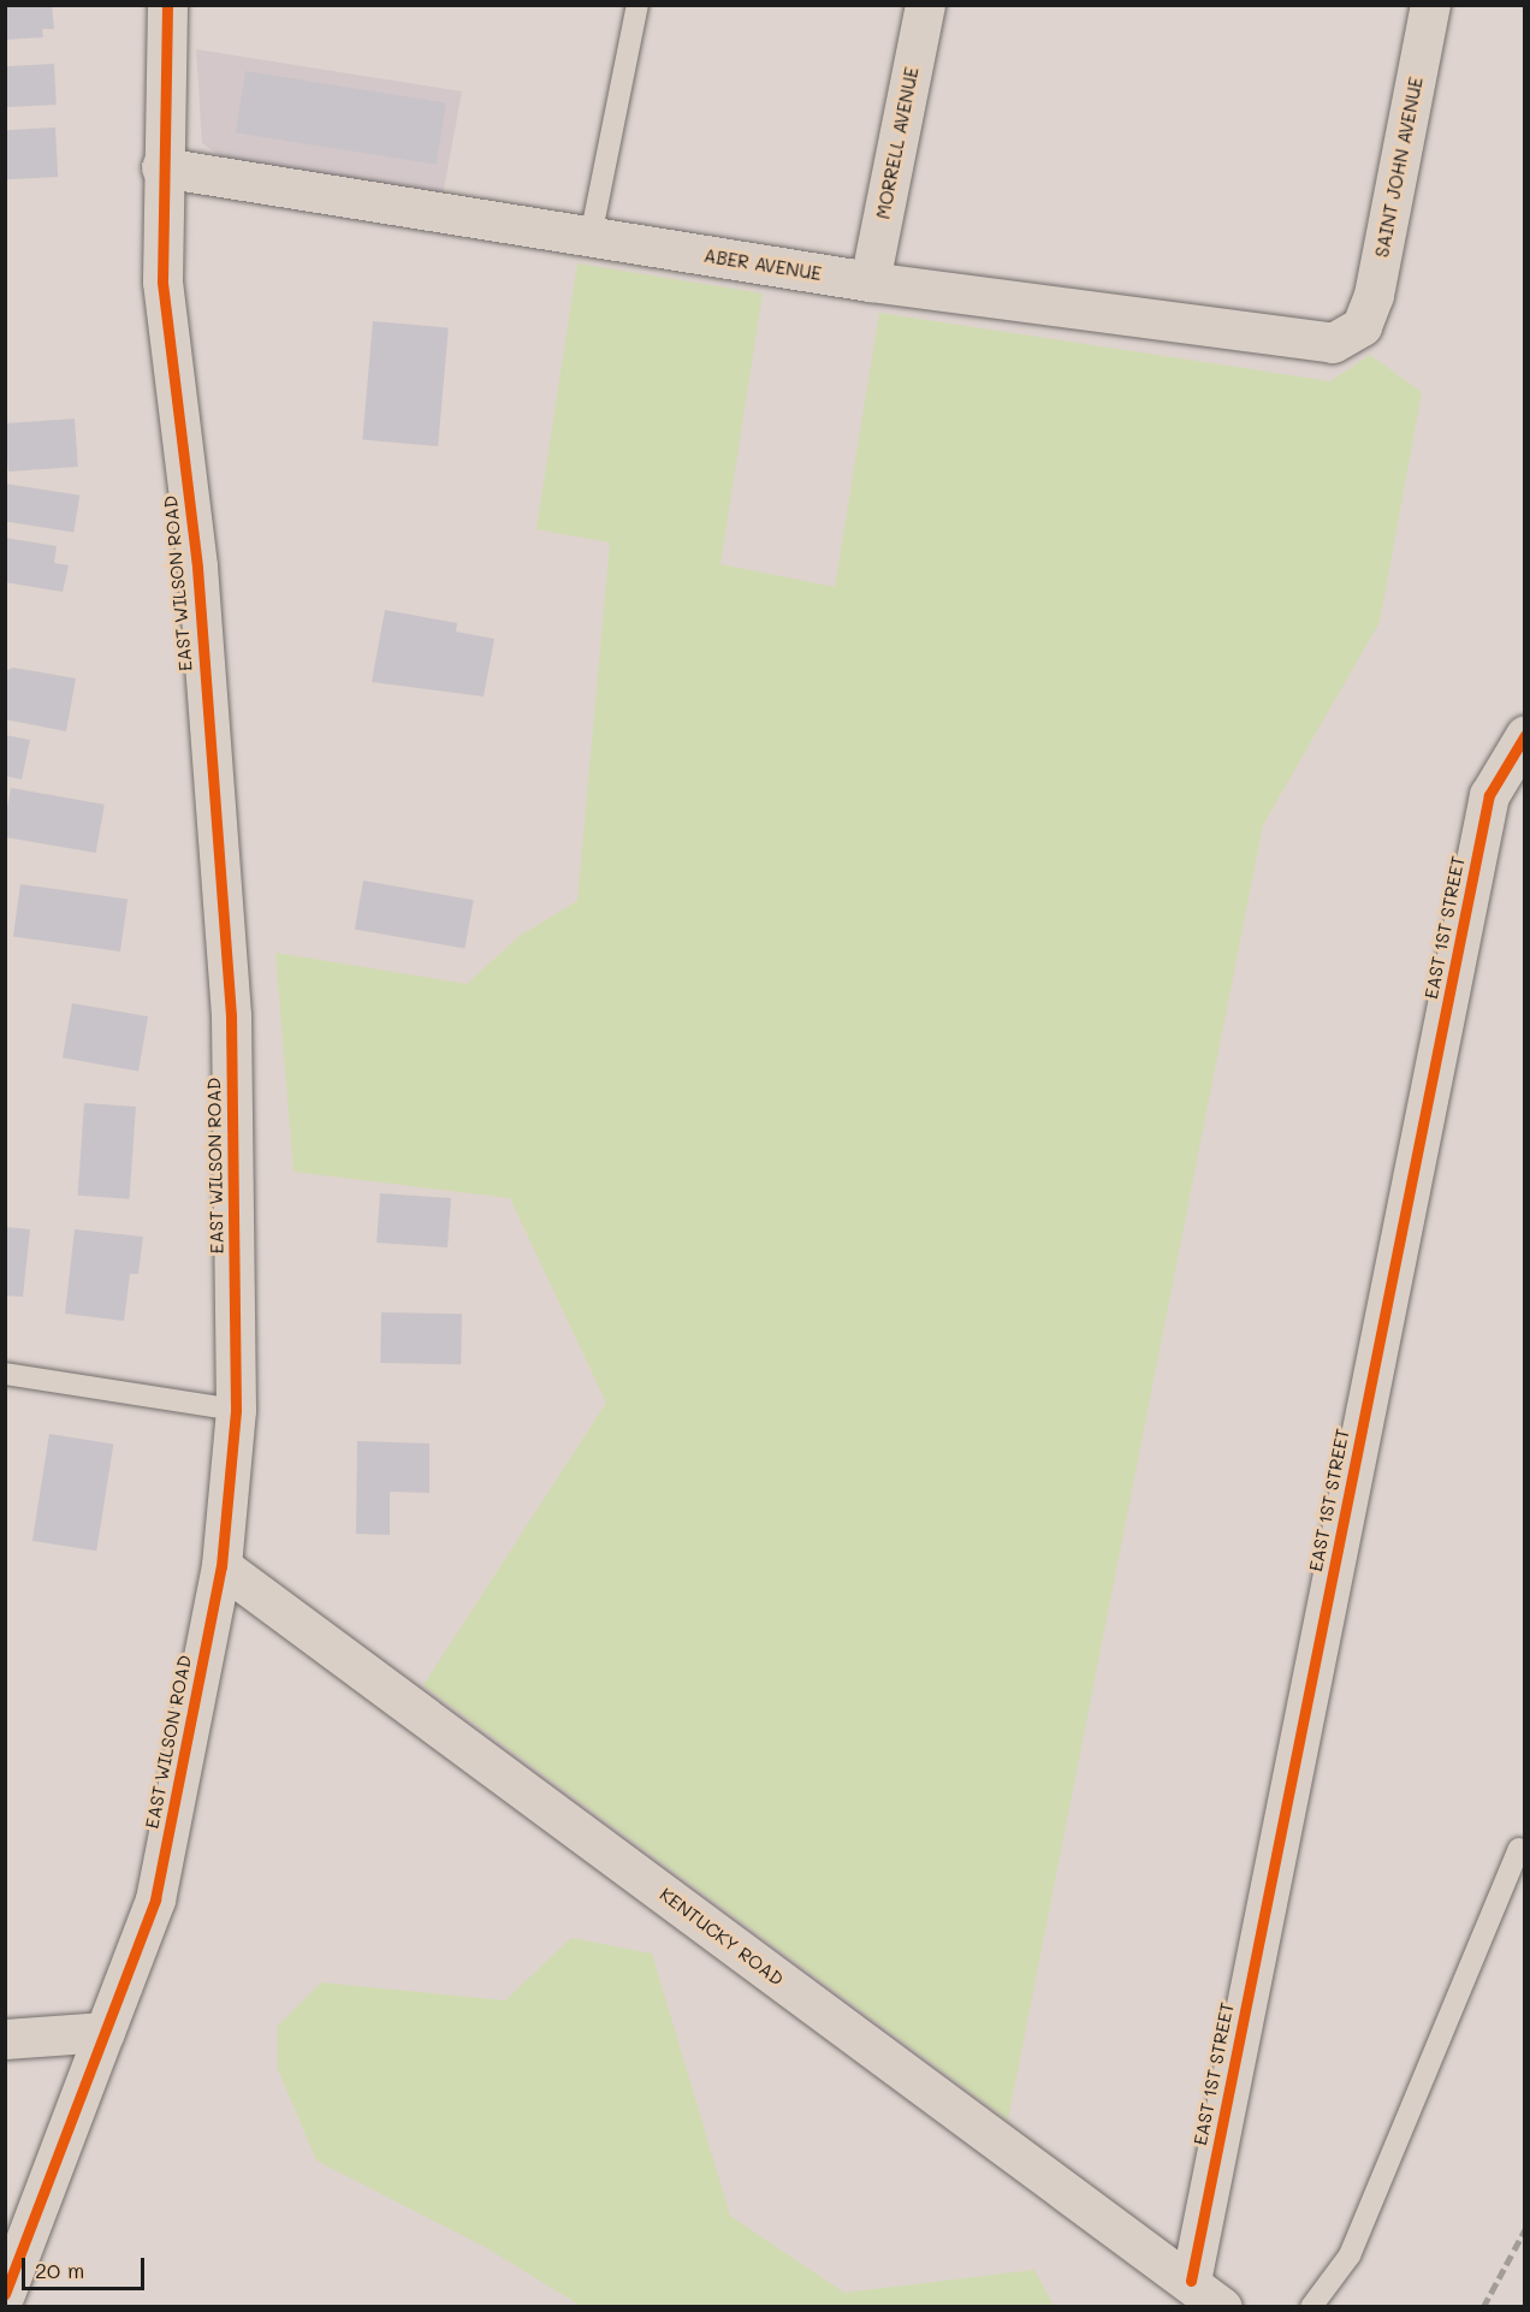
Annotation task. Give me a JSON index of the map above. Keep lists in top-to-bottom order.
{
  "streets": {
    "street": [
      "MORRELL AVENUE",
      "SAINT JOHN AVENUE",
      "ABER AVENUE",
      "EAST WILSON ROAD",
      "EAST 1ST STREET",
      "KENTUCKY ROAD"
    ]
  },
  "crossings": [
    ["MORRELL AVENUE", "ABER AVENUE"],
    ["SAINT JOHN AVENUE", "ABER AVENUE"],
    ["ABER AVENUE", "EAST WILSON ROAD"],
    ["EAST WILSON ROAD", "KENTUCKY ROAD"],
    ["EAST 1ST STREET", "KENTUCKY ROAD"]
  ],
  "scale_bar": "20 m"
}
